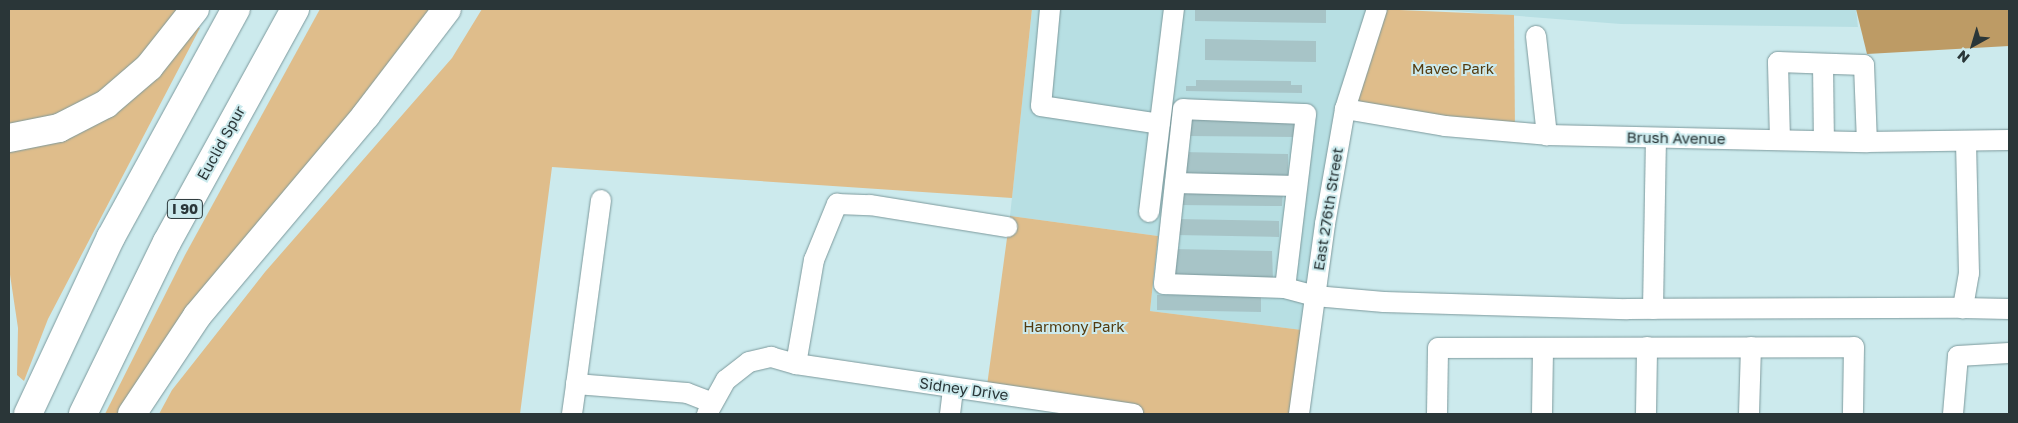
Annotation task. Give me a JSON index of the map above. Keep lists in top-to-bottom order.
{
  "streets": {
    "highway": ["Euclid Spur", "I 90"],
    "street": ["Brush Avenue", "East 276th Street", "Sidney Drive"]
  },
  "crossings": [
    ["Brush Avenue", "East 276th Street"]
  ],
  "parks": ["Mavec Park", "Harmony Park"],
  "north": "bottom left"
}
